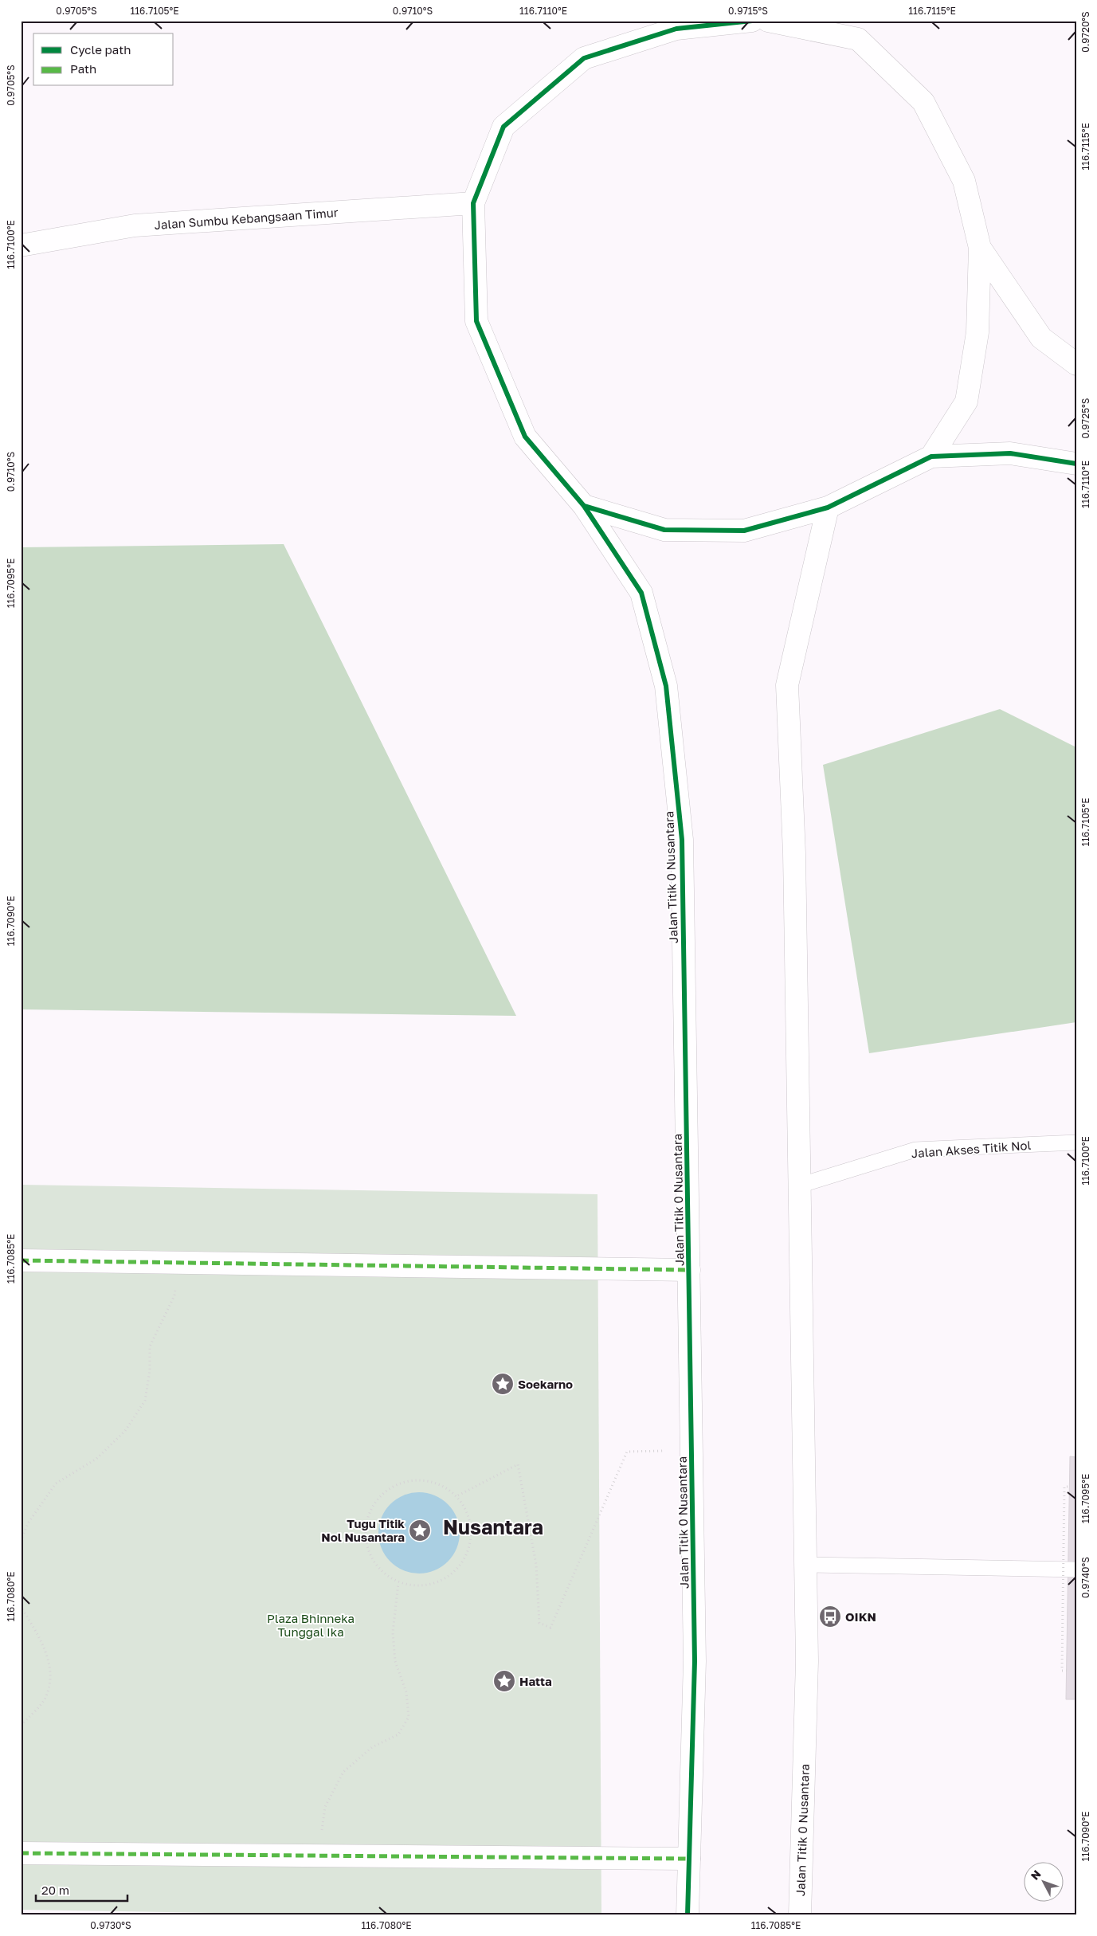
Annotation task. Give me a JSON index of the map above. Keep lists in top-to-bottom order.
{
  "streets": {
    "street": ["Jalan Sumbu Kebangsaan Timur", "Jalan Titik 0 Nusantara"],
    "lane": ["Jalan Akses Titik Nol"]
  },
  "crossings": [
    ["Jalan Titik 0 Nusantara", "Jalan Akses Titik Nol"]
  ],
  "districts": ["Nusantara"],
  "parks": ["Plaza Bhinneka Tunggal Ika"],
  "places": {
    "place": ["Soekarno", "Tugu Titik Nol Nusantara", "Hatta"],
    "bus stop": ["OIKN"]
  },
  "legend": ["Cycle path", "Path"],
  "scale_bar": "20 m",
  "north": "top left",
  "coordinates": [
    "0.9705°S",
    "116.7105°E",
    "0.9710°S",
    "116.7110°E",
    "0.9715°S",
    "116.7115°E",
    "0.9720°S",
    "116.7100°E",
    "0.9725°S",
    "116.7095°E",
    "116.7090°E",
    "116.7085°E",
    "0.9740°S",
    "116.7080°E",
    "0.9730°S"
  ]
}
